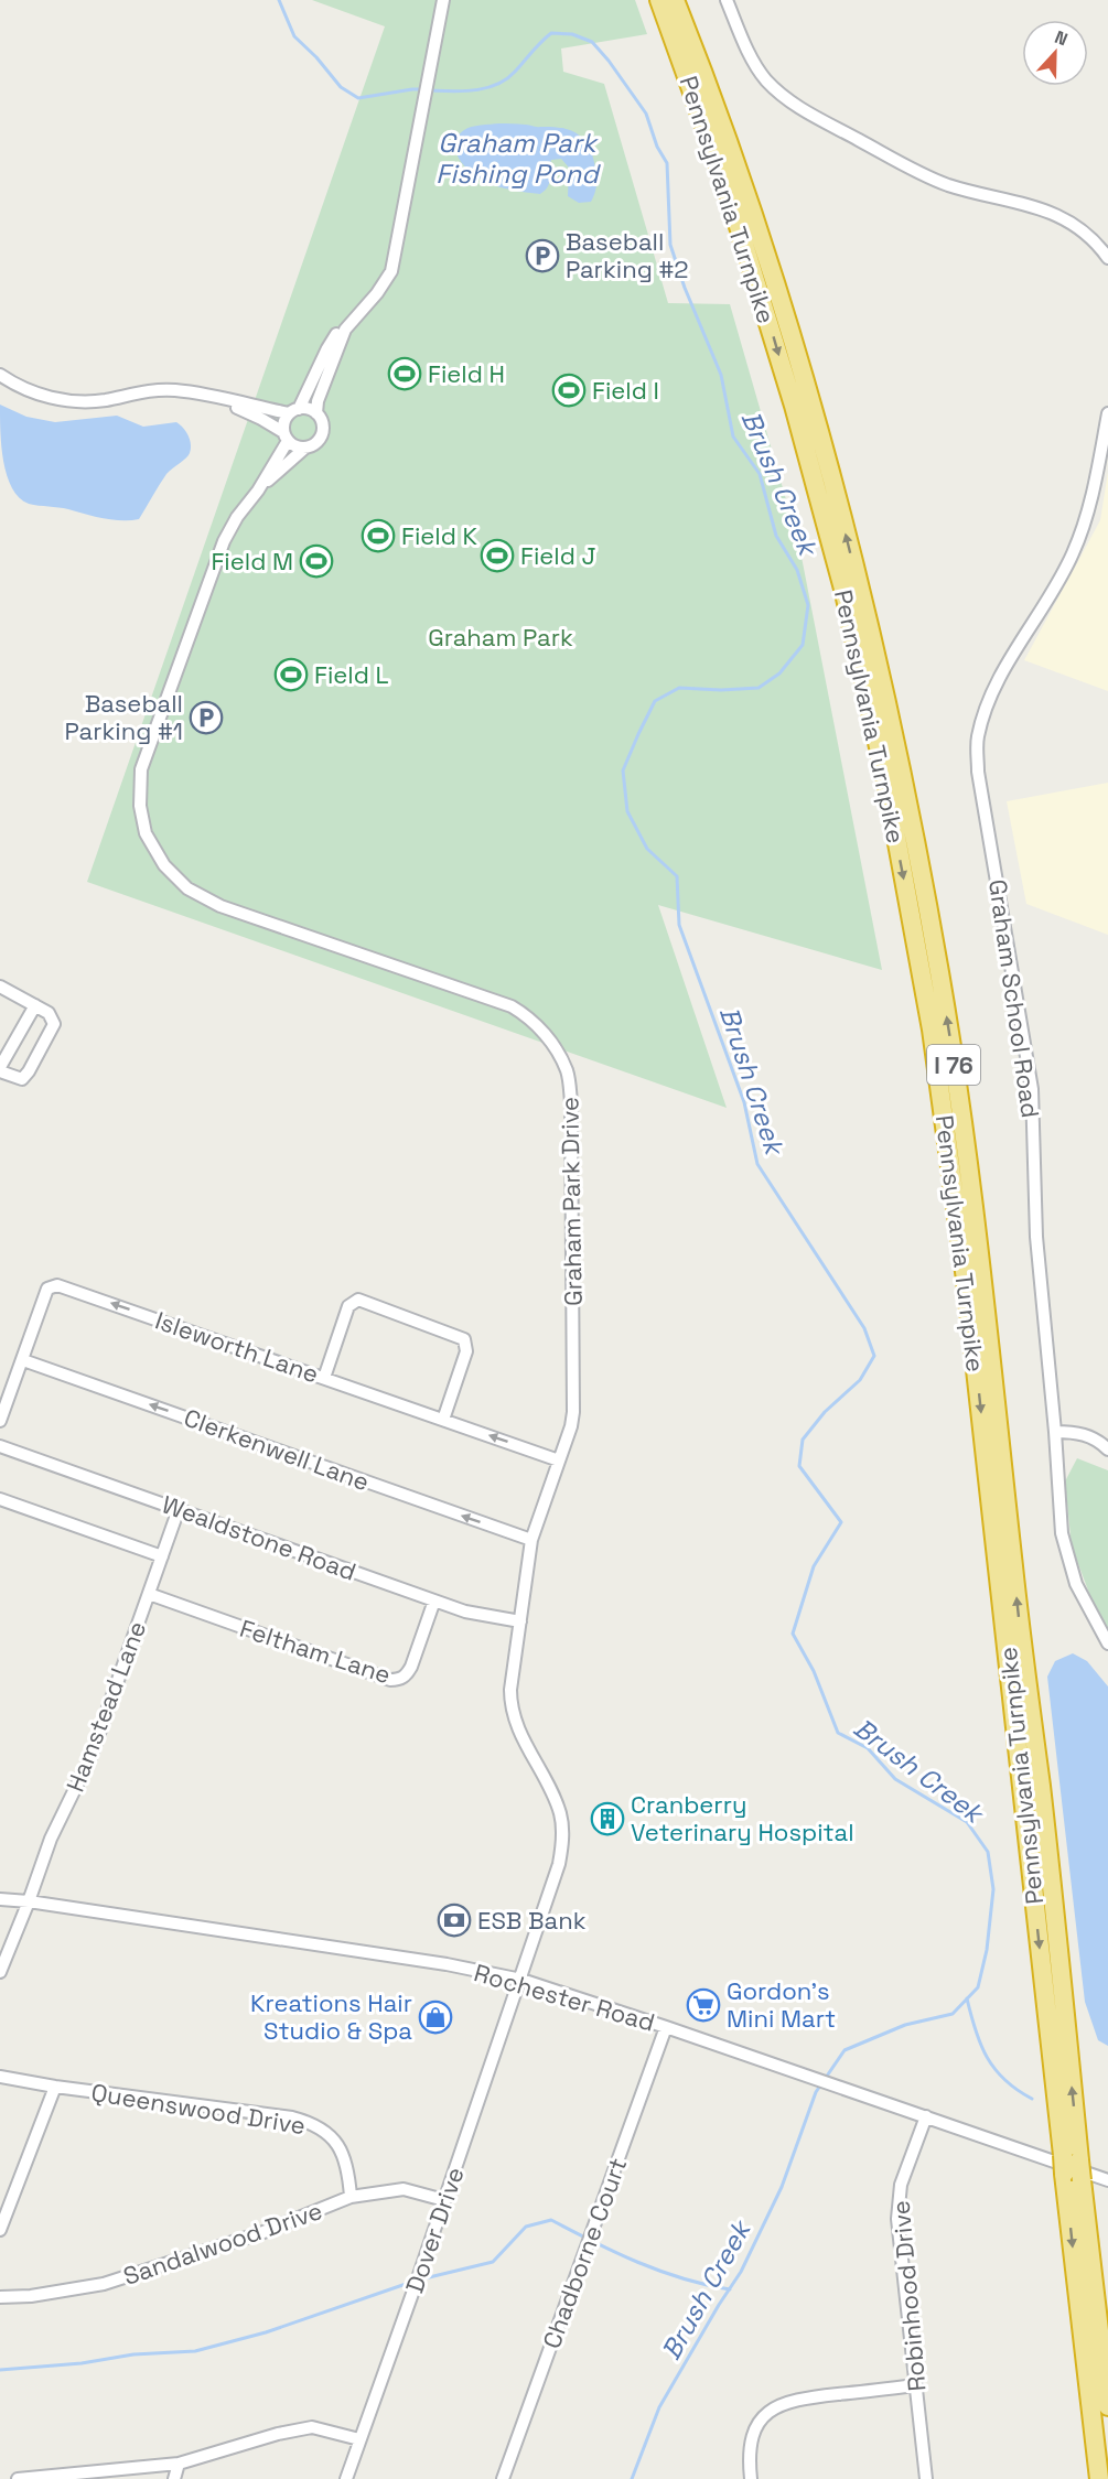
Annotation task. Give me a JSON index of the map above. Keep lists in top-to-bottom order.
{
  "streets": {
    "highway": ["Pennsylvania Turnpike", "I 76"],
    "street": [
      "Graham School Road",
      "Graham Park Drive",
      "Isleworth Lane",
      "Clerkenwell Lane",
      "Wealdstone Road",
      "Feltham Lane",
      "Hamstead Lane",
      "Rochester Road",
      "Queenswood Drive",
      "Dover Drive",
      "Sandalwood Drive",
      "Chadborne Court",
      "Robinhood Drive"
    ]
  },
  "crossings": [
    ["Graham Park Drive", "Isleworth Lane"],
    ["Graham Park Drive", "Clerkenwell Lane"],
    ["Graham Park Drive", "Wealdstone Road"],
    ["Graham Park Drive", "Rochester Road"],
    ["Graham Park Drive", "Dover Drive"],
    ["Isleworth Lane", "Clerkenwell Lane"],
    ["Wealdstone Road", "Feltham Lane"],
    ["Wealdstone Road", "Hamstead Lane"],
    ["Feltham Lane", "Hamstead Lane"],
    ["Hamstead Lane", "Rochester Road"],
    ["Rochester Road", "Dover Drive"],
    ["Rochester Road", "Chadborne Court"],
    ["Rochester Road", "Robinhood Drive"],
    ["Queenswood Drive", "Sandalwood Drive"],
    ["Dover Drive", "Sandalwood Drive"]
  ],
  "one_way": ["Isleworth Lane", "Clerkenwell Lane"],
  "water": ["Graham Park Fishing Pond", "Brush Creek"],
  "parks": ["Graham Park"],
  "places": {
    "parking": ["Baseball Parking #2", "Baseball Parking #1"],
    "sports": [
      "Field H",
      "Field I",
      "Field K",
      "Field J",
      "Field M",
      "Field L"
    ],
    "building": ["Cranberry Veterinary Hospital"],
    "bank": ["ESB Bank"],
    "supermarket": ["Gordon's Mini Mart"],
    "shop": ["Kreations Hair Studio & Spa"]
  },
  "north": "top"
}
